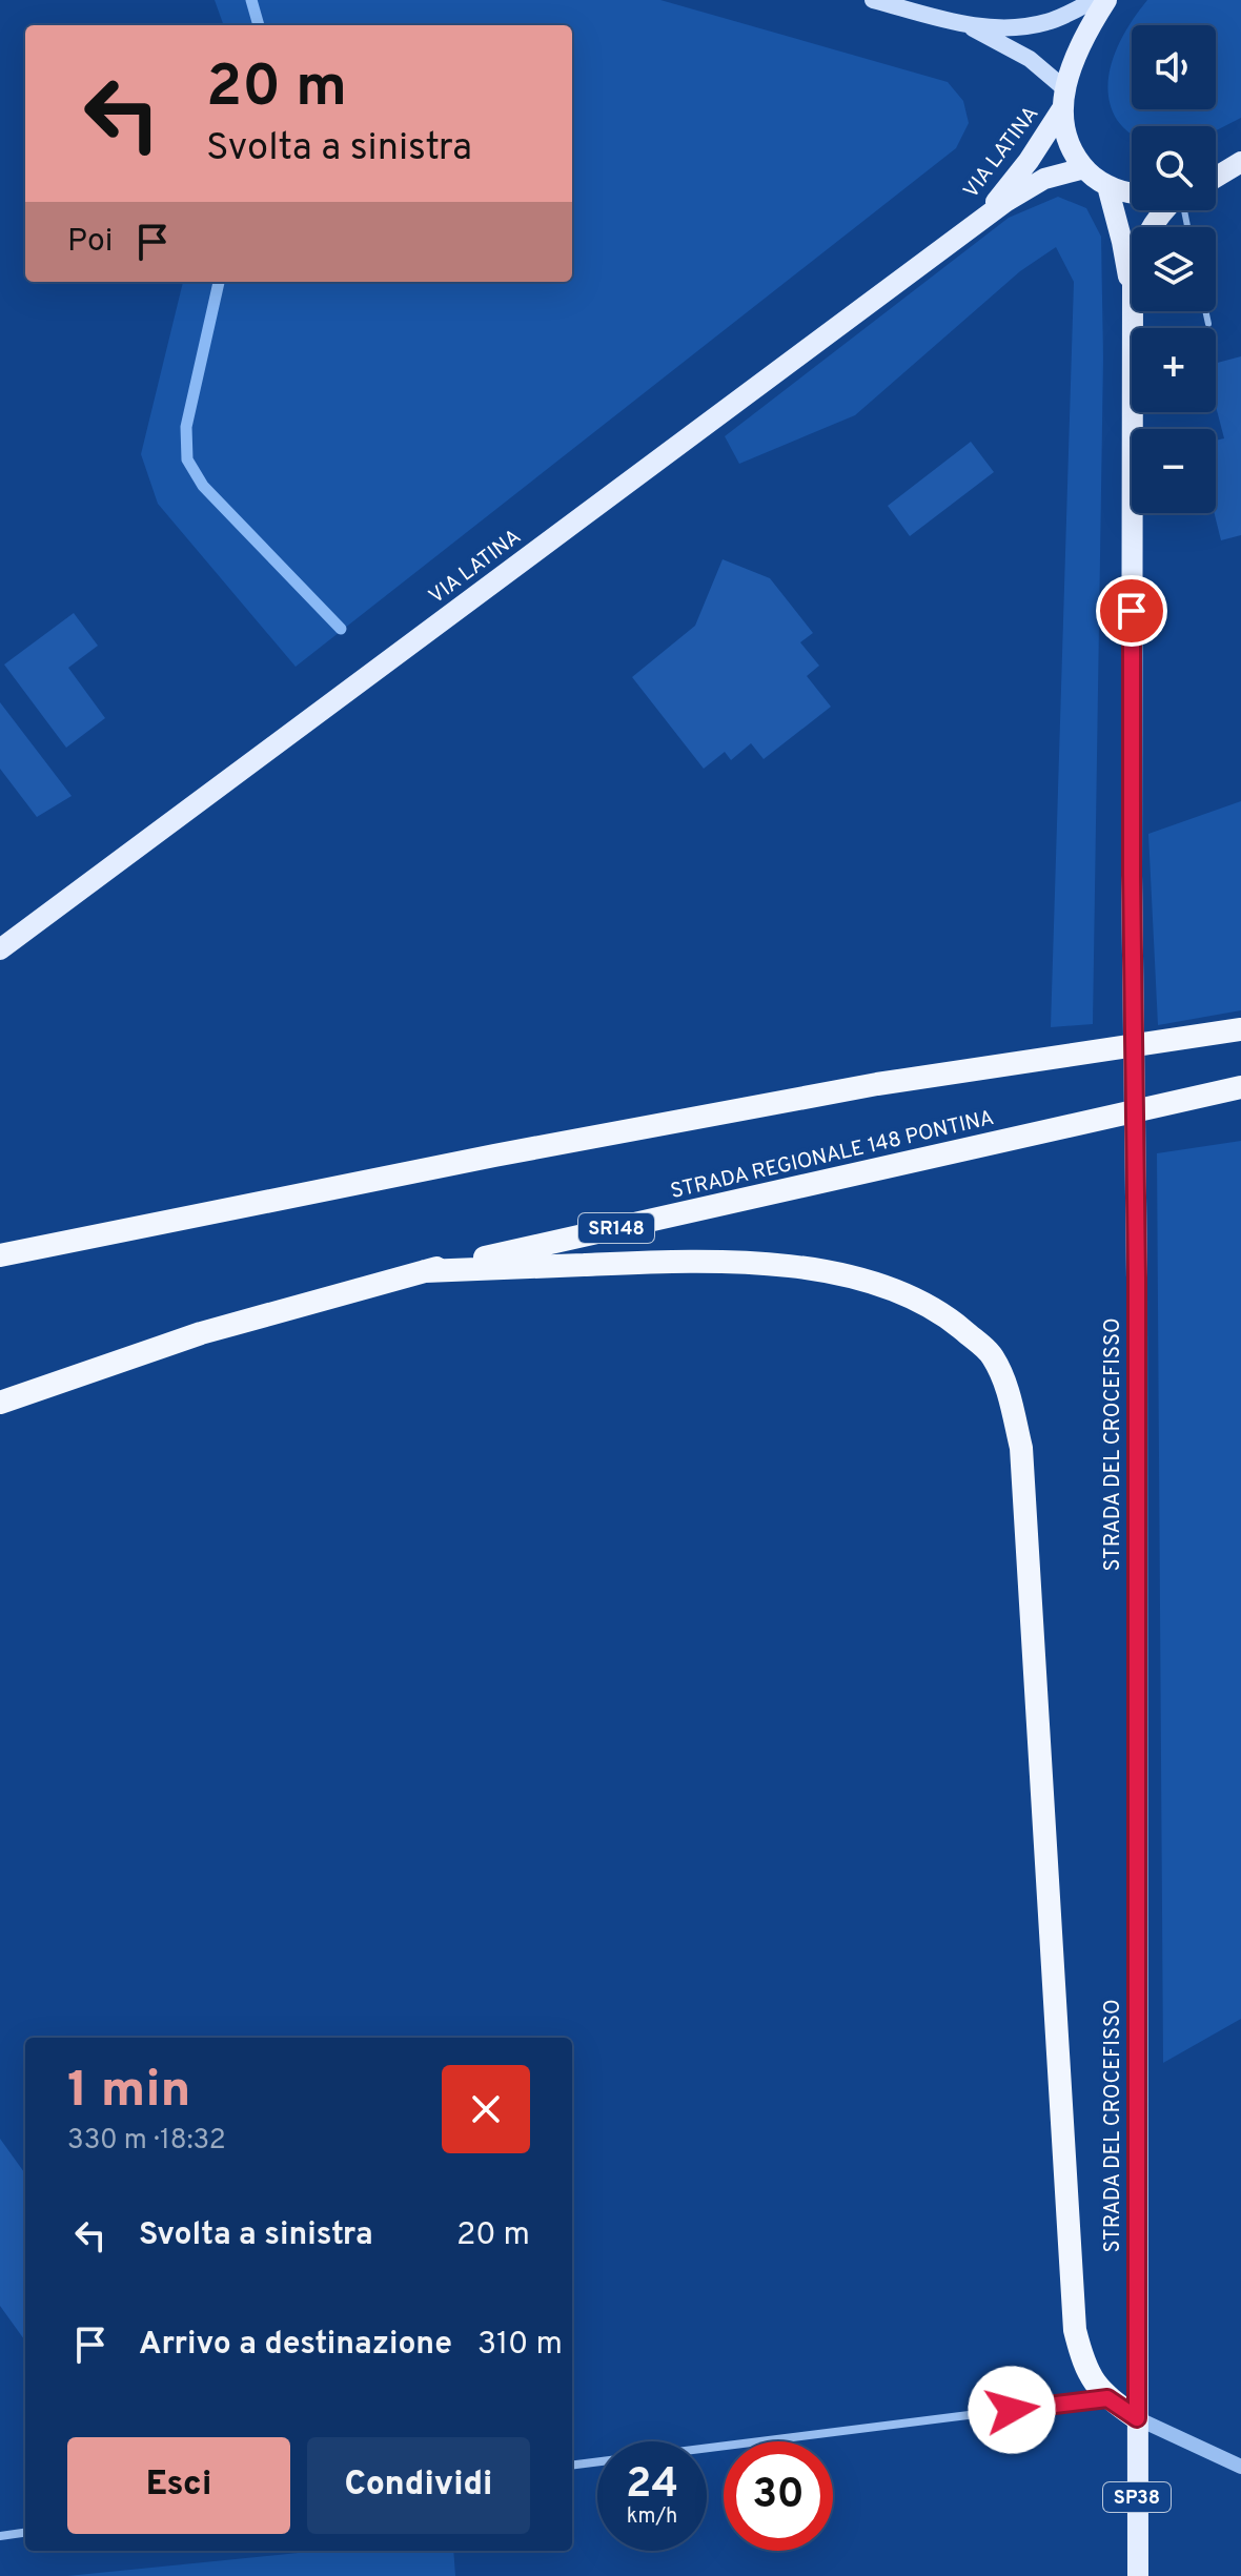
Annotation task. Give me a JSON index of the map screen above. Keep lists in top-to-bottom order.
{
  "streets": {
    "highway": ["STRADA REGIONALE 148 PONTINA", "SR148"],
    "main road": ["VIA LATINA", "STRADA DEL CROCEFISSO", "SP38"]
  },
  "page": {
    "map_buttons": ["+", "−"],
    "turn": ["20 m", "Svolta a sinistra"],
    "then": "Poi",
    "heading": ["1 min", "330 m · 18:32"],
    "list": [
      {
        "name": "Svolta a sinistra",
        "value": "20 m"
      },
      {
        "name": "Arrivo a destinazione",
        "value": "310 m"
      }
    ],
    "buttons": ["Esci", "Condividi"],
    "speed": "24 km/h",
    "limit": "30"
  }
}
